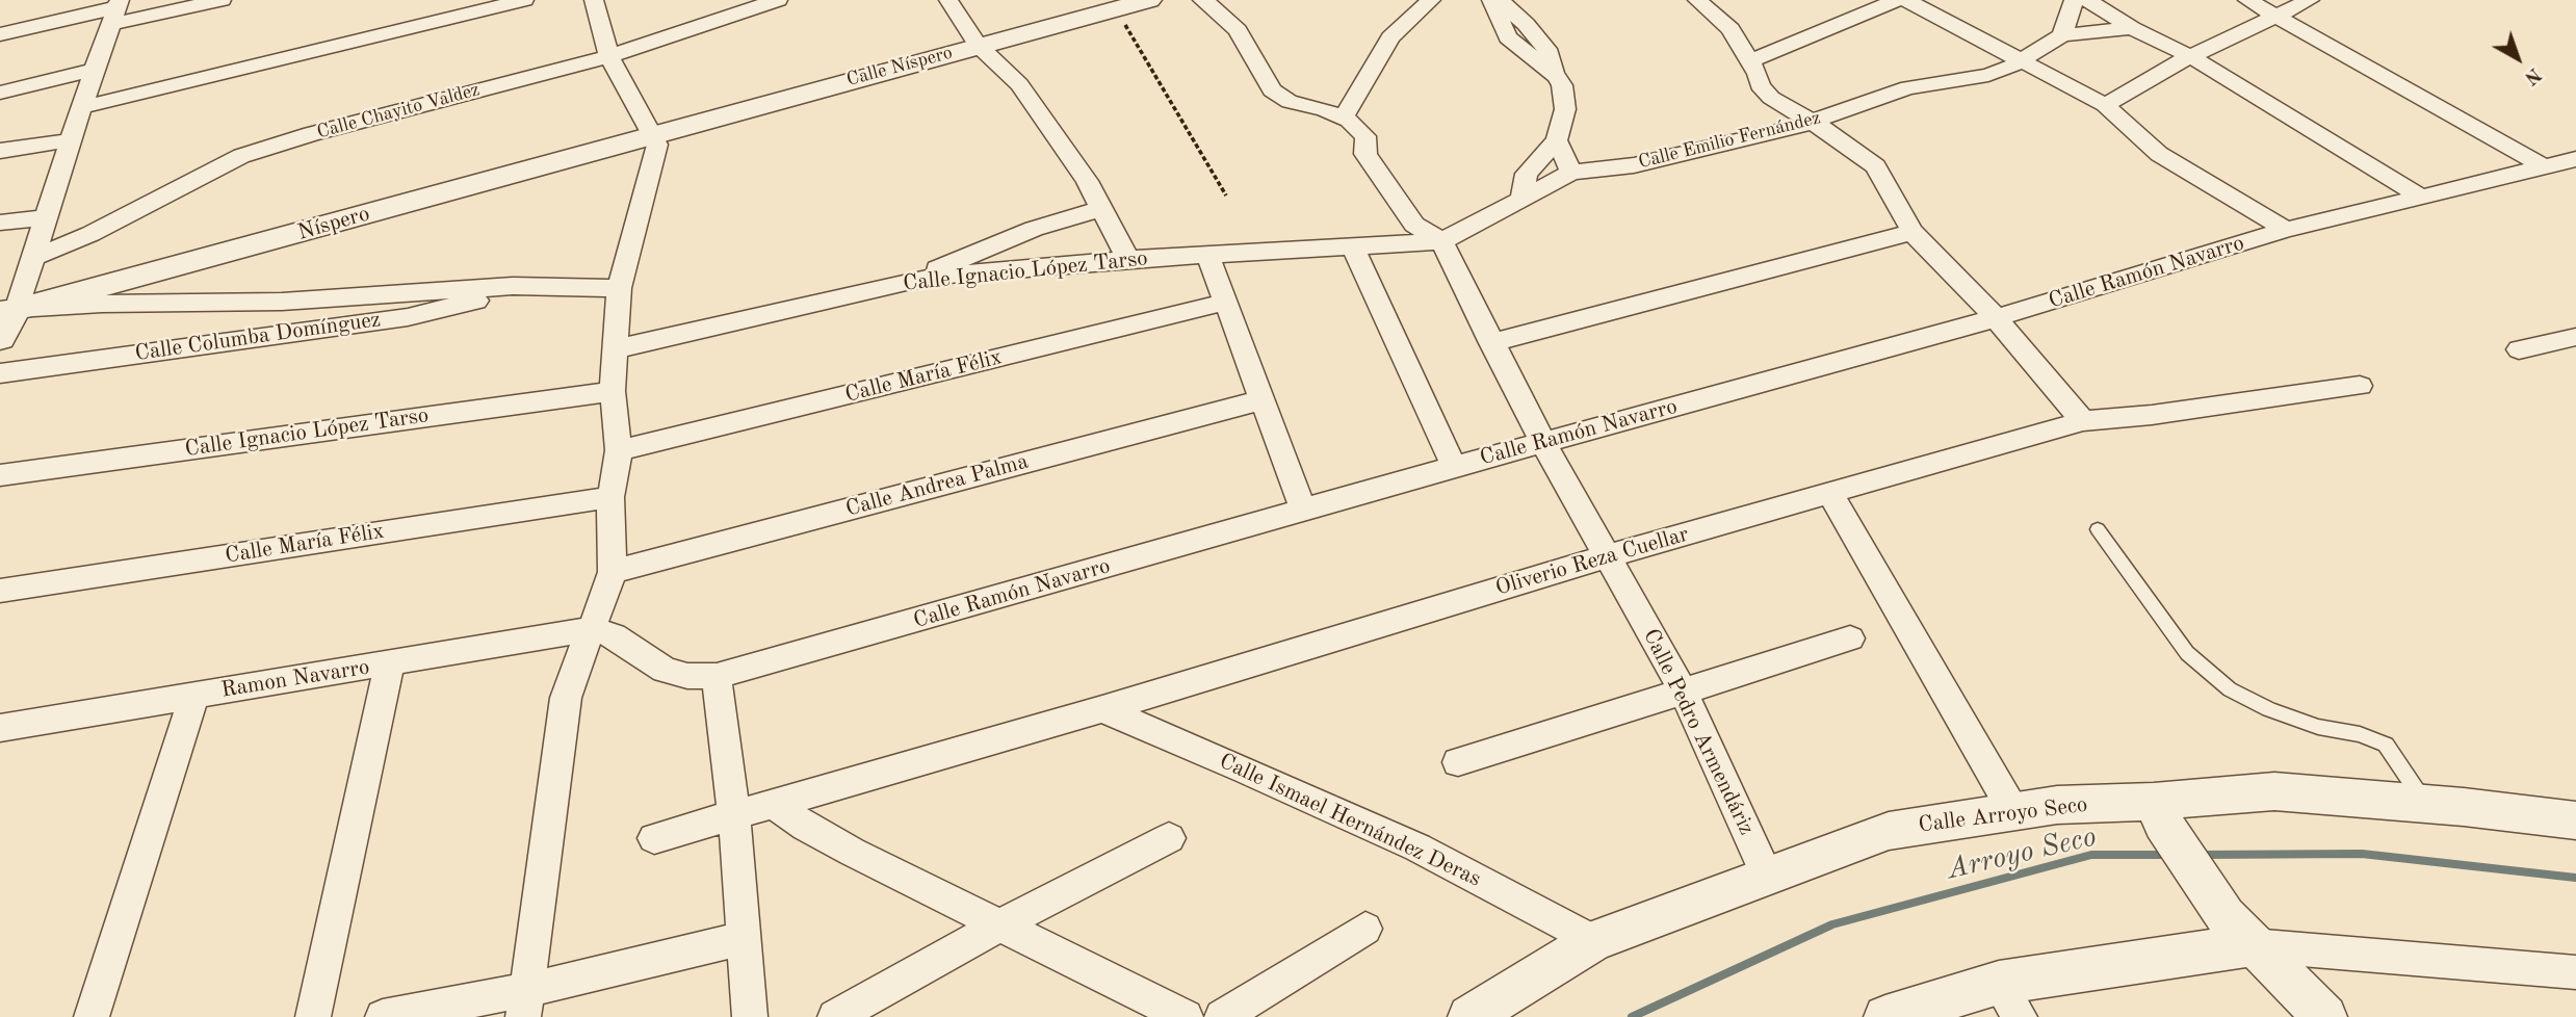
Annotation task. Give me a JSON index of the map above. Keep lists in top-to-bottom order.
{
  "streets": {
    "street": [
      "Calle Níspero",
      "Calle Chayito Valdez",
      "Calle Emilio Fernández",
      "Níspero",
      "Calle Ignacio López Tarso",
      "Calle Ramón Navarro",
      "Calle Columba Domínguez",
      "Calle María Félix",
      "Calle Andrea Palma",
      "Oliverio Reza Cuellar",
      "Ramon Navarro",
      "Calle Pedro Armendáriz",
      "Calle Arroyo Seco",
      "Calle Ismael Hernández Deras"
    ]
  },
  "crossings": [
    ["Calle Níspero", "Níspero"],
    ["Calle Emilio Fernández", "Calle Ignacio López Tarso"],
    ["Calle Emilio Fernández", "Calle Pedro Armendáriz"],
    ["Níspero", "Calle Columba Domínguez"],
    ["Calle Ignacio López Tarso", "Calle Pedro Armendáriz"],
    ["Calle Ramón Navarro", "Ramon Navarro"],
    ["Calle Ramón Navarro", "Calle Pedro Armendáriz"],
    ["Oliverio Reza Cuellar", "Calle Pedro Armendáriz"],
    ["Oliverio Reza Cuellar", "Calle Ismael Hernández Deras"],
    ["Calle Pedro Armendáriz", "Calle Arroyo Seco"],
    ["Calle Arroyo Seco", "Calle Ismael Hernández Deras"]
  ],
  "water": ["Arroyo Seco"],
  "north": "bottom right"
}
